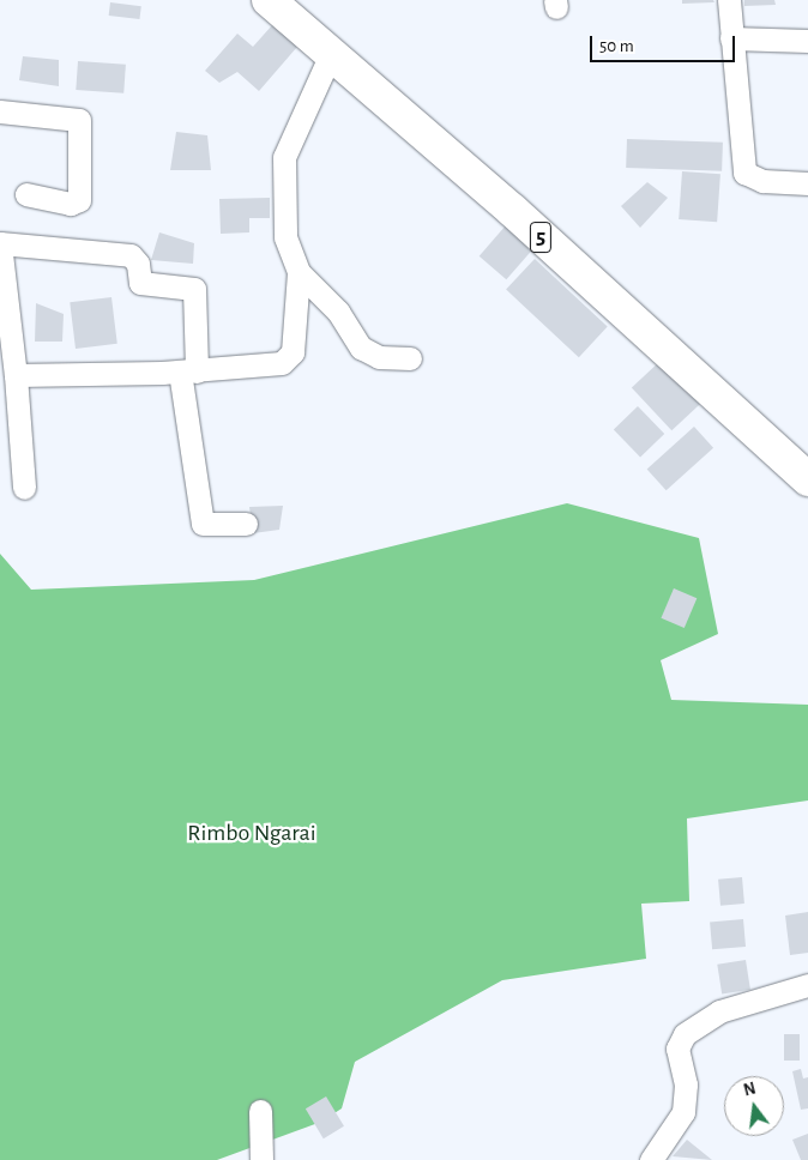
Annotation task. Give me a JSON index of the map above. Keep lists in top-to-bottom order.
{
  "streets": {
    "highway": ["5"]
  },
  "parks": ["Rimbo Ngarai"],
  "scale_bar": "50 m",
  "north": "top"
}
